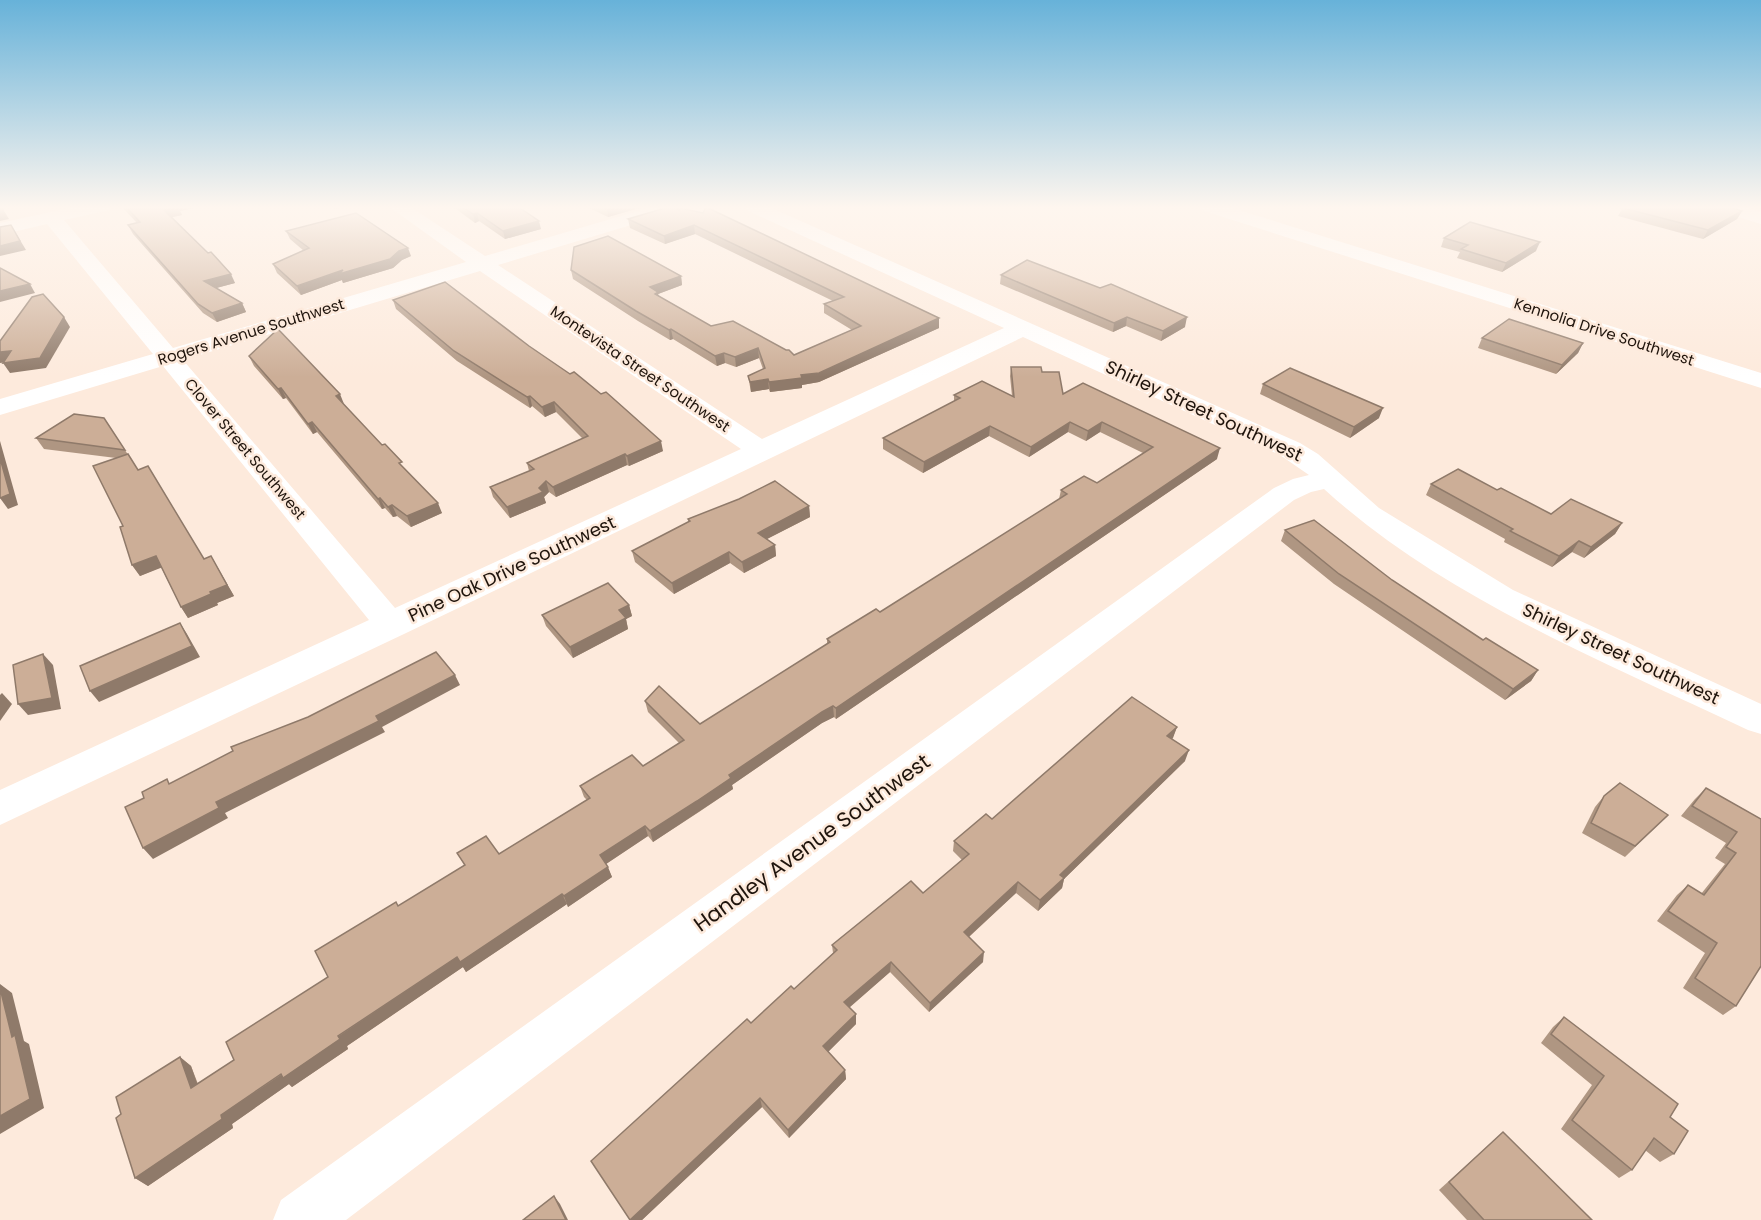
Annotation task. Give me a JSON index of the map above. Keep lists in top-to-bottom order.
{
  "streets": {
    "street": [
      "Rogers Avenue Southwest",
      "Kennolia Drive Southwest",
      "Montevista Street Southwest",
      "Shirley Street Southwest",
      "Clover Street Southwest",
      "Pine Oak Drive Southwest",
      "Handley Avenue Southwest"
    ]
  },
  "crossings": [
    ["Rogers Avenue Southwest", "Montevista Street Southwest"],
    ["Rogers Avenue Southwest", "Clover Street Southwest"],
    ["Montevista Street Southwest", "Pine Oak Drive Southwest"],
    ["Shirley Street Southwest", "Pine Oak Drive Southwest"],
    ["Shirley Street Southwest", "Handley Avenue Southwest"],
    ["Clover Street Southwest", "Pine Oak Drive Southwest"]
  ]
}
